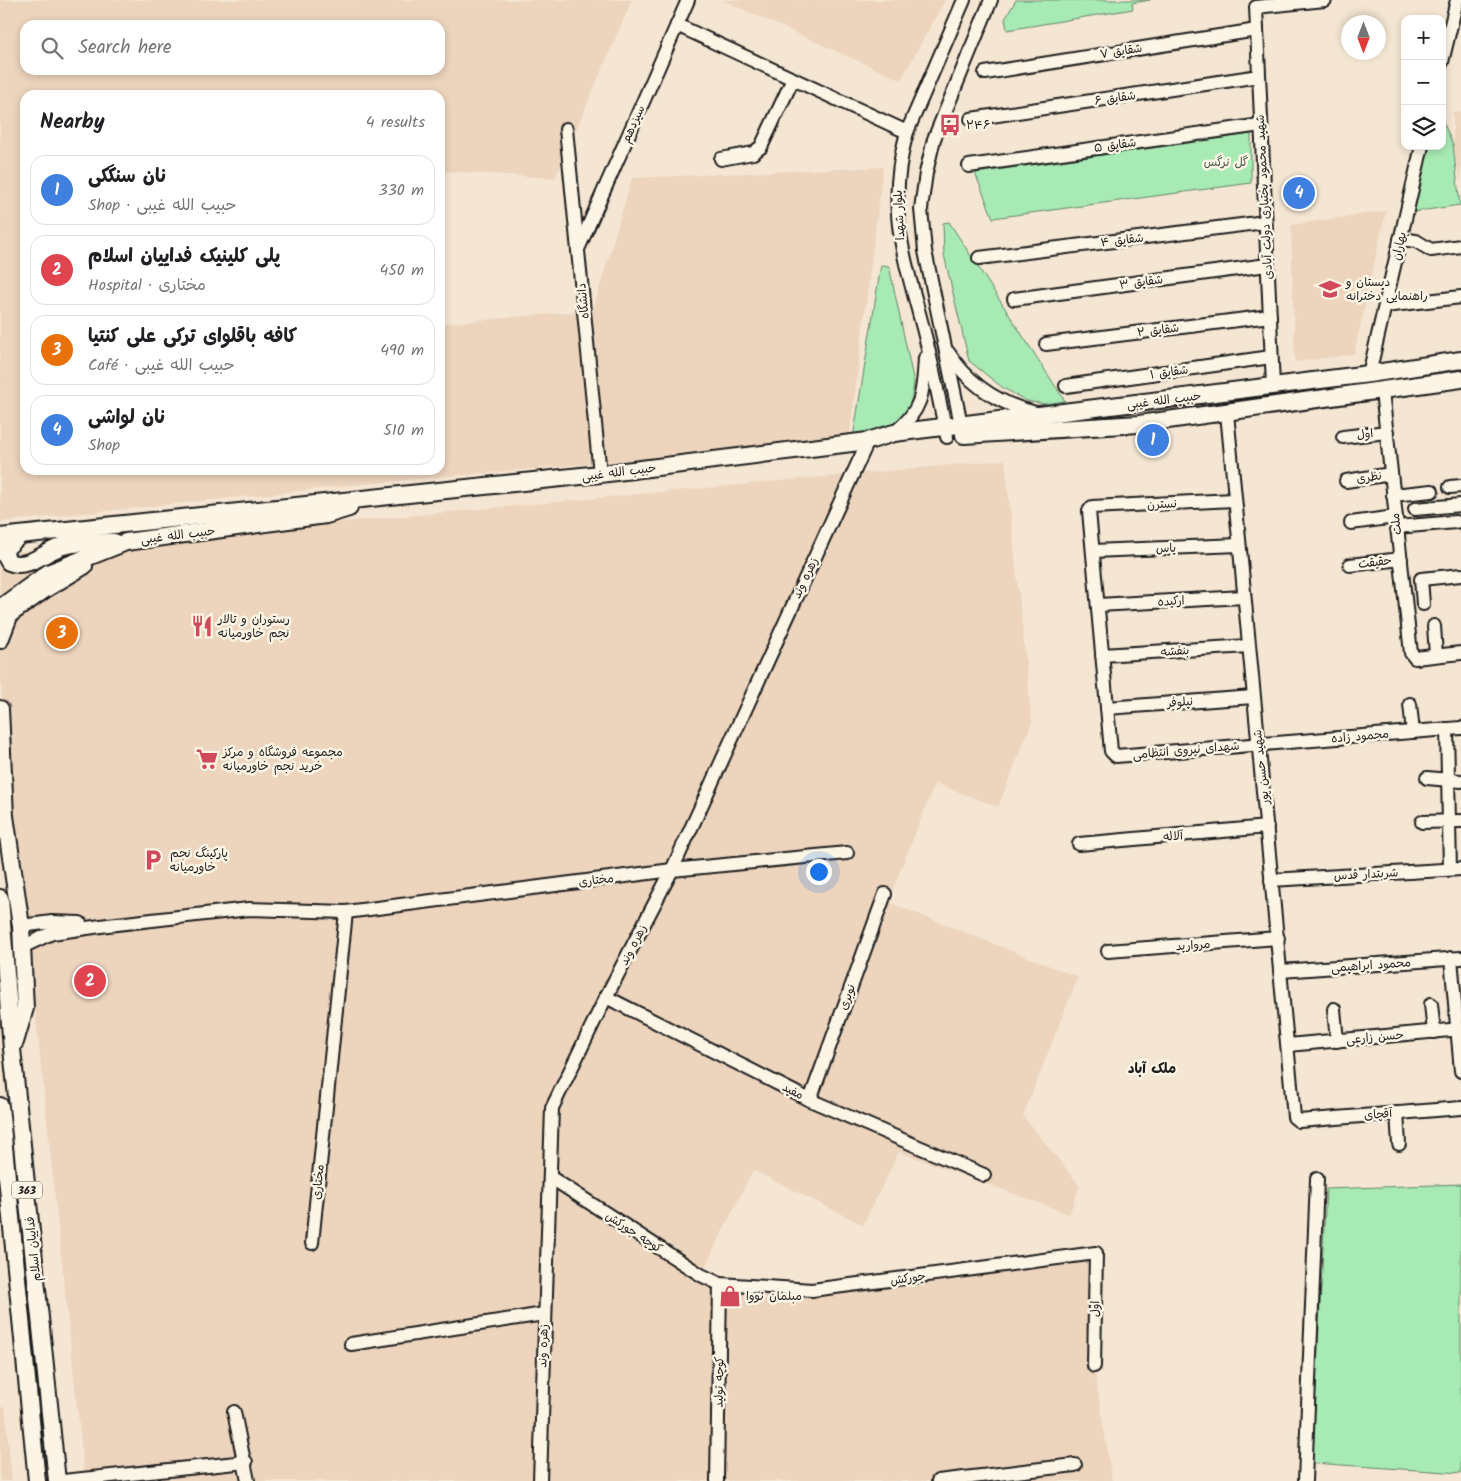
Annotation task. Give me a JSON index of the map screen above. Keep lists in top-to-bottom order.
{
  "streets": {
    "main road": ["حبیب الله غیبی", "363", "فداییان اسلام"],
    "street": [
      "شقایق ۷",
      "شقایق ۶",
      "سیزدهم",
      "شقایق ۵",
      "شهید محمود بختیاری دولت آبادی",
      "بلوار شهدا",
      "شقایق ۴",
      "بهاران",
      "شقایق ۳",
      "دانشگاه",
      "شقایق ۲",
      "شقایق ۱",
      "اول",
      "نظری",
      "نسترن",
      "ملت",
      "یاس",
      "حقیقت",
      "زهره وند",
      "ارکیده",
      "بنفشه",
      "نیلوفر",
      "محمود زاده",
      "شهدای نیروی انتظامی",
      "شهید حسن پور",
      "آلاله",
      "شربتدار قدس",
      "مختاری",
      "مروارید",
      "محمود ابراهیمی",
      "نوبری",
      "حسن زارعی",
      "مفید",
      "آقچای",
      "کوچه جورکش",
      "جورکش",
      "کوچه تولید"
    ]
  },
  "crossings": [
    ["شقایق ۷", "شهید محمود بختیاری دولت آبادی"],
    ["شقایق ۶", "شهید محمود بختیاری دولت آبادی"],
    ["سیزدهم", "دانشگاه"],
    ["شقایق ۵", "شهید محمود بختیاری دولت آبادی"],
    ["شهید محمود بختیاری دولت آبادی", "شقایق ۴"],
    ["شهید محمود بختیاری دولت آبادی", "شقایق ۳"],
    ["شهید محمود بختیاری دولت آبادی", "شقایق ۲"],
    ["شهید محمود بختیاری دولت آبادی", "شقایق ۱"],
    ["شهید محمود بختیاری دولت آبادی", "حبیب الله غیبی"],
    ["بلوار شهدا", "حبیب الله غیبی"],
    ["بهاران", "حبیب الله غیبی"],
    ["دانشگاه", "حبیب الله غیبی"],
    ["حبیب الله غیبی", "ملت"],
    ["حبیب الله غیبی", "زهره وند"],
    ["حبیب الله غیبی", "شهید حسن پور"],
    ["اول", "ملت"],
    ["اول", "جورکش"],
    ["نظری", "ملت"],
    ["نسترن", "یاس"],
    ["نسترن", "شهید حسن پور"],
    ["ملت", "حقیقت"],
    ["یاس", "شهید حسن پور"],
    ["زهره وند", "مختاری"],
    ["زهره وند", "مفید"],
    ["زهره وند", "کوچه جورکش"],
    ["ارکیده", "شهید حسن پور"],
    ["بنفشه", "شهید حسن پور"],
    ["نیلوفر", "شهدای نیروی انتظامی"],
    ["نیلوفر", "شهید حسن پور"],
    ["محمود زاده", "شهدای نیروی انتظامی"],
    ["محمود زاده", "شهید حسن پور"],
    ["شهدای نیروی انتظامی", "شهید حسن پور"],
    ["شهید حسن پور", "آلاله"],
    ["شهید حسن پور", "شربتدار قدس"],
    ["شهید حسن پور", "مروارید"],
    ["شهید حسن پور", "محمود ابراهیمی"],
    ["شهید حسن پور", "حسن زارعی"],
    ["شهید حسن پور", "آقچای"],
    ["نوبری", "مفید"],
    ["کوچه جورکش", "جورکش"],
    ["کوچه جورکش", "کوچه تولید"],
    ["جورکش", "کوچه تولید"]
  ],
  "districts": ["ملک آباد"],
  "parks": ["گل نرگس"],
  "places": {
    "bus stop": ["۲۴۶"],
    "school or university": ["دبستان و راهنمایی دخترانه"],
    "restaurant": ["رستوران و تالار نجم خاورمیانه"],
    "supermarket": ["مجموعه فروشگاه و مرکز خرید نجم خاورمیانه"],
    "parking": ["پارکینگ نجم خاورمیانه"],
    "shop": ["مبلمان نووا"]
  },
  "north": "bottom",
  "page": {
    "map_buttons": ["+", "−"],
    "search": "Search here",
    "heading": ["Nearby", "4 results"],
    "list": [
      {
        "mark": "1",
        "name": "نان سنگکی",
        "note": "Shop · حبیب الله غیبی",
        "value": "330 m"
      },
      {
        "mark": "2",
        "name": "پلی کلینیک فداییان اسلام",
        "note": "Hospital · مختاری",
        "value": "450 m"
      },
      {
        "mark": "3",
        "name": "کافه باقلوای ترکی علی کنتیا",
        "note": "Café · حبیب الله غیبی",
        "value": "490 m"
      },
      {
        "mark": "4",
        "name": "نان لواشی",
        "note": "Shop",
        "value": "510 m"
      }
    ],
    "pins": [
      "4",
      "1",
      "3",
      "2"
    ]
  }
}
